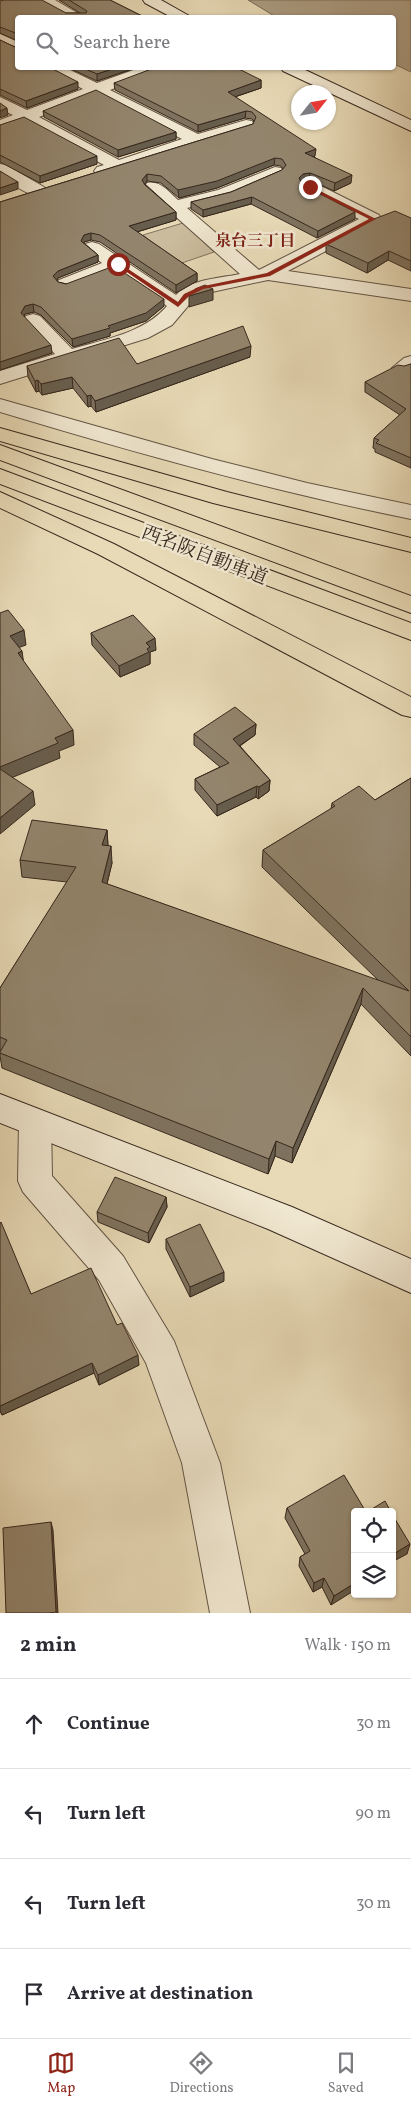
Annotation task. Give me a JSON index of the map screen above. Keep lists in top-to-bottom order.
{
  "streets": {
    "highway": ["西名阪自動車道"]
  },
  "districts": ["泉台三丁目"],
  "north": "top right",
  "page": {
    "search": "Search here",
    "heading": ["2 min", "Walk · 150 m"],
    "list": [
      ["Continue", "30 m"],
      ["Turn left", "90 m"],
      ["Turn left", "30 m"],
      "Arrive at destination"
    ],
    "nav": ["Map", "Directions", "Saved"]
  }
}
